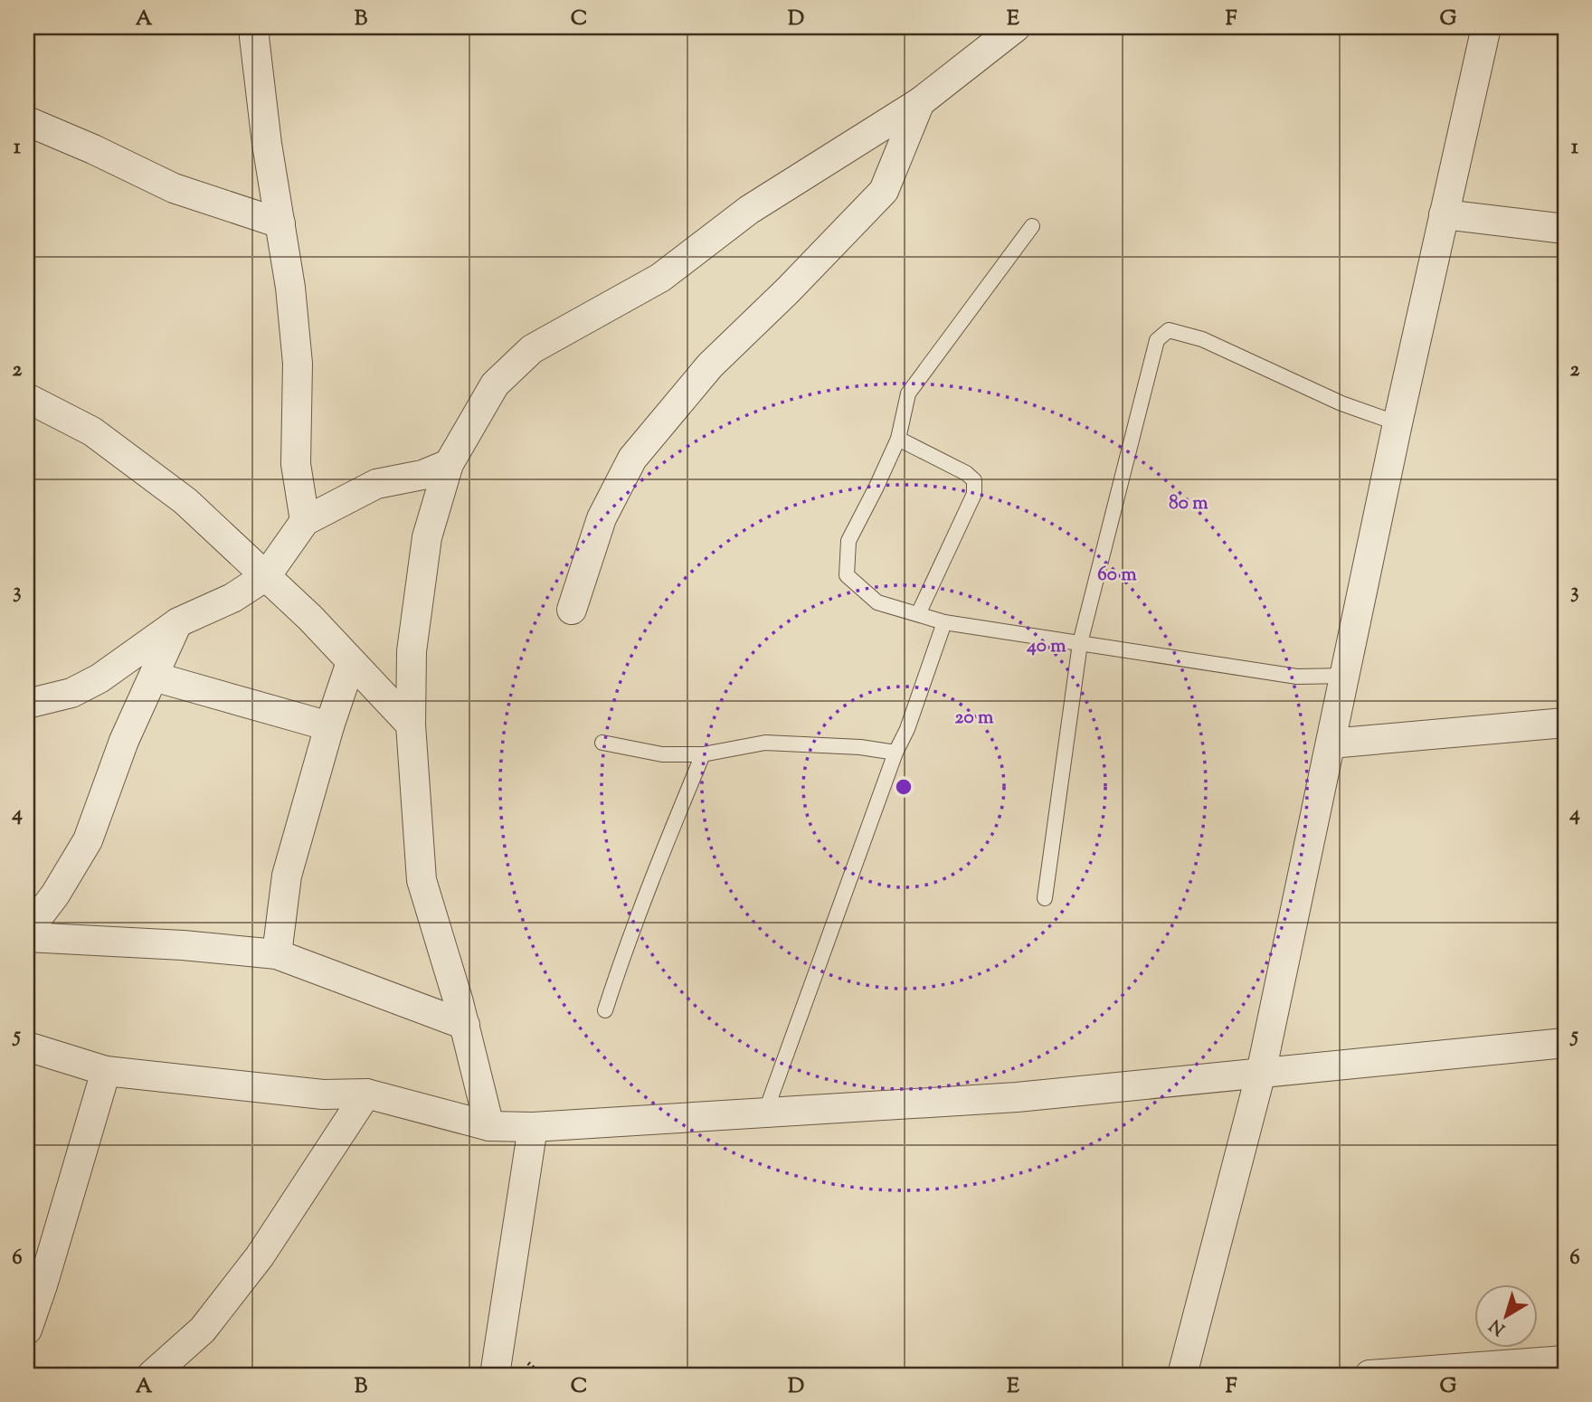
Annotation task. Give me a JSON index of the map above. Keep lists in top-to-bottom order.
{
  "north": "bottom left",
  "grid": {
    "columns": [
      "A",
      "B",
      "C",
      "D",
      "E",
      "F",
      "G"
    ],
    "rows": [
      "1",
      "2",
      "3",
      "4",
      "5",
      "6"
    ]
  },
  "rings": [
    "80 m",
    "60 m",
    "40 m",
    "20 m"
  ]
}
